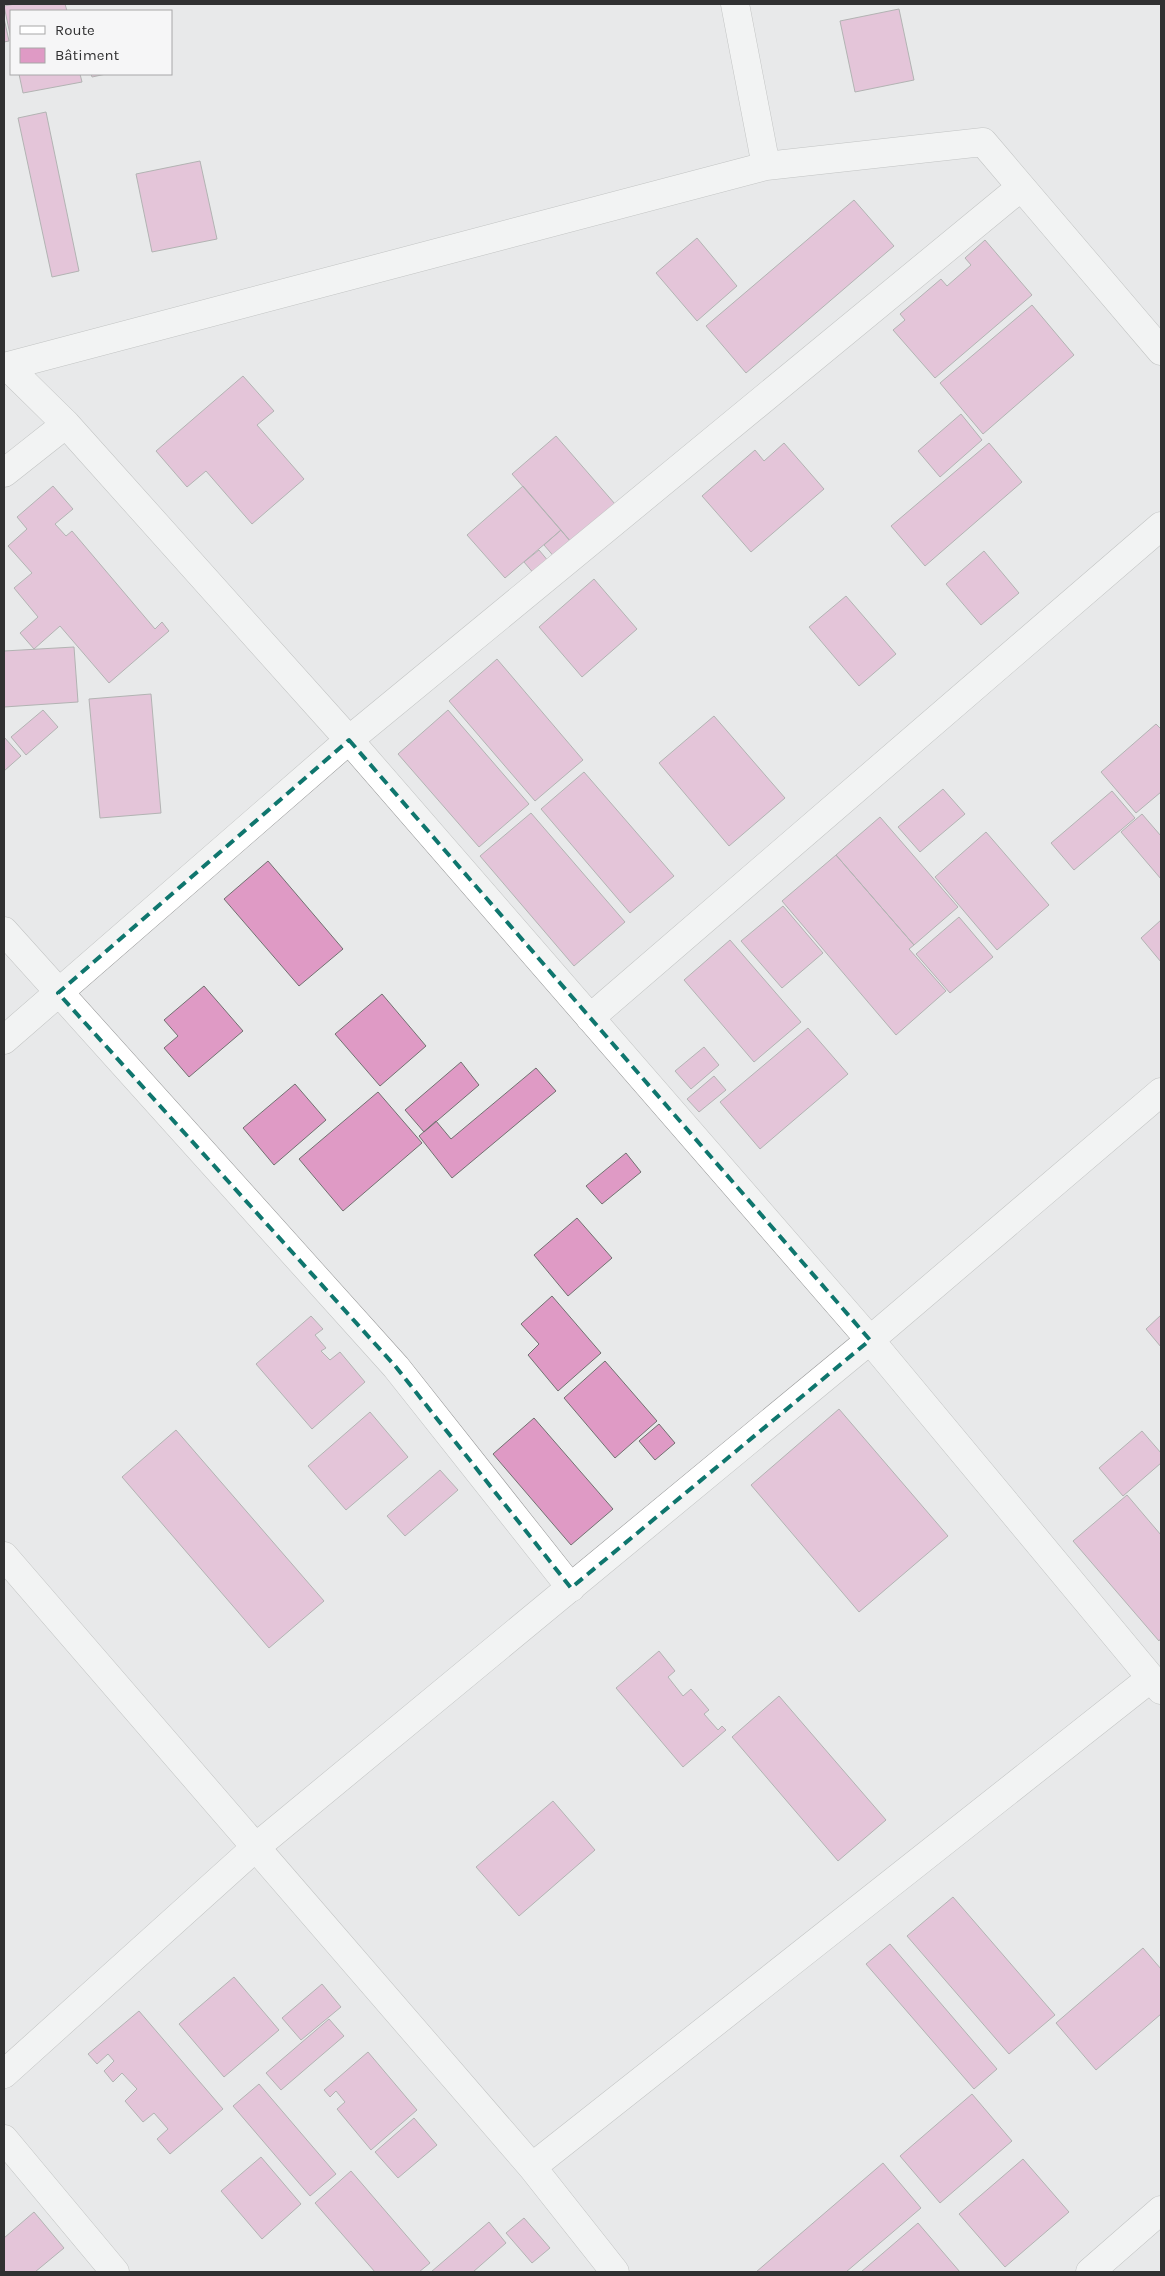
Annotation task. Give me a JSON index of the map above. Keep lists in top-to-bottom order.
{
  "legend": ["Route", "Bâtiment"]
}
